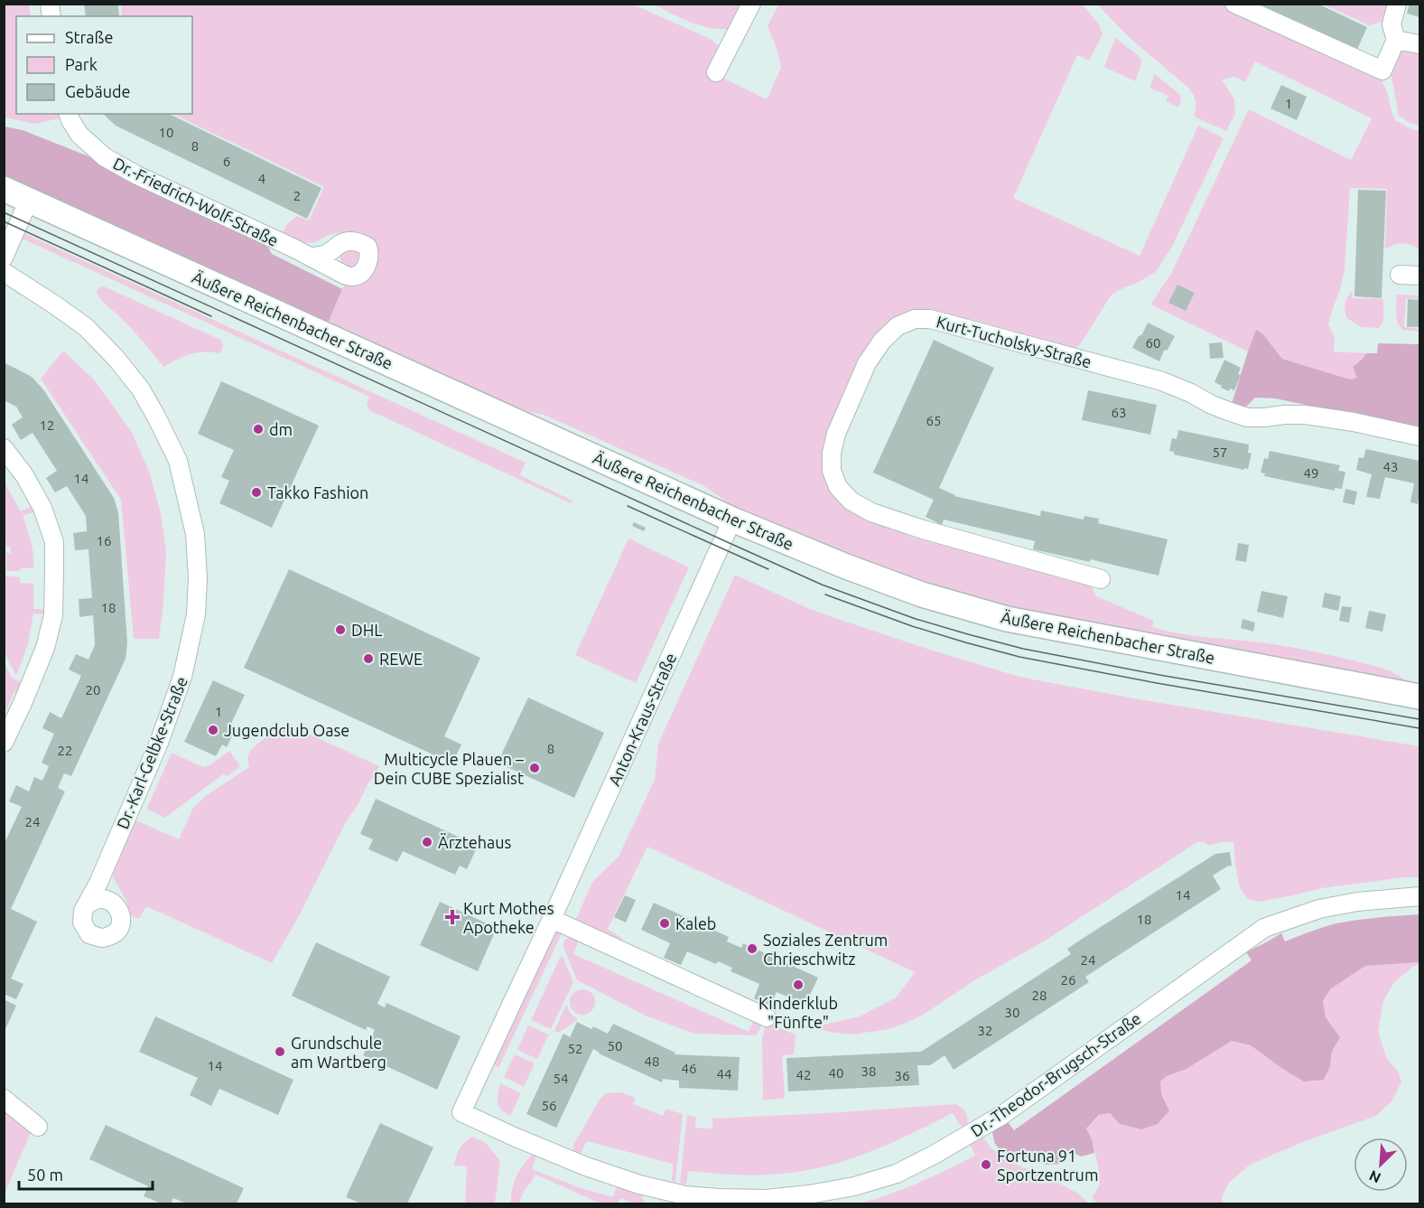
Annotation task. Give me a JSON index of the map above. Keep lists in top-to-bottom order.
{
  "streets": {
    "street": [
      "Dr.-Friedrich-Wolf-Straße",
      "Äußere Reichenbacher Straße",
      "Kurt-Tucholsky-Straße",
      "Anton-Kraus-Straße",
      "Dr.-Karl-Gelbke-Straße",
      "Dr.-Theodor-Brugsch-Straße"
    ]
  },
  "crossings": [
    ["Äußere Reichenbacher Straße", "Anton-Kraus-Straße"],
    ["Anton-Kraus-Straße", "Dr.-Theodor-Brugsch-Straße"]
  ],
  "places": {
    "other": [
      "dm",
      "Takko Fashion",
      "DHL",
      "REWE",
      "Jugendclub Oase",
      "Multicycle Plauen – Dein CUBE Spezialist",
      "Ärztehaus",
      "Kaleb",
      "Soziales Zentrum Chrieschwitz",
      "Kinderklub \"Fünfte\"",
      "Grundschule am Wartberg",
      "Fortuna 91 Sportzentrum"
    ],
    "health": ["Kurt Mothes Apotheke"]
  },
  "house_numbers": [
    "1",
    "10",
    "8",
    "6",
    "4",
    "2",
    "60",
    "63",
    "65",
    "12",
    "57",
    "43",
    "49",
    "14",
    "16",
    "18",
    "20",
    "1",
    "8",
    "22",
    "24",
    "14",
    "18",
    "24",
    "26",
    "28",
    "30",
    "32",
    "50",
    "52",
    "48",
    "14",
    "46",
    "38",
    "40",
    "44",
    "42",
    "36",
    "54",
    "56"
  ],
  "legend": ["Straße", "Park", "Gebäude"],
  "scale_bar": "50 m",
  "north": "bottom left"
}
